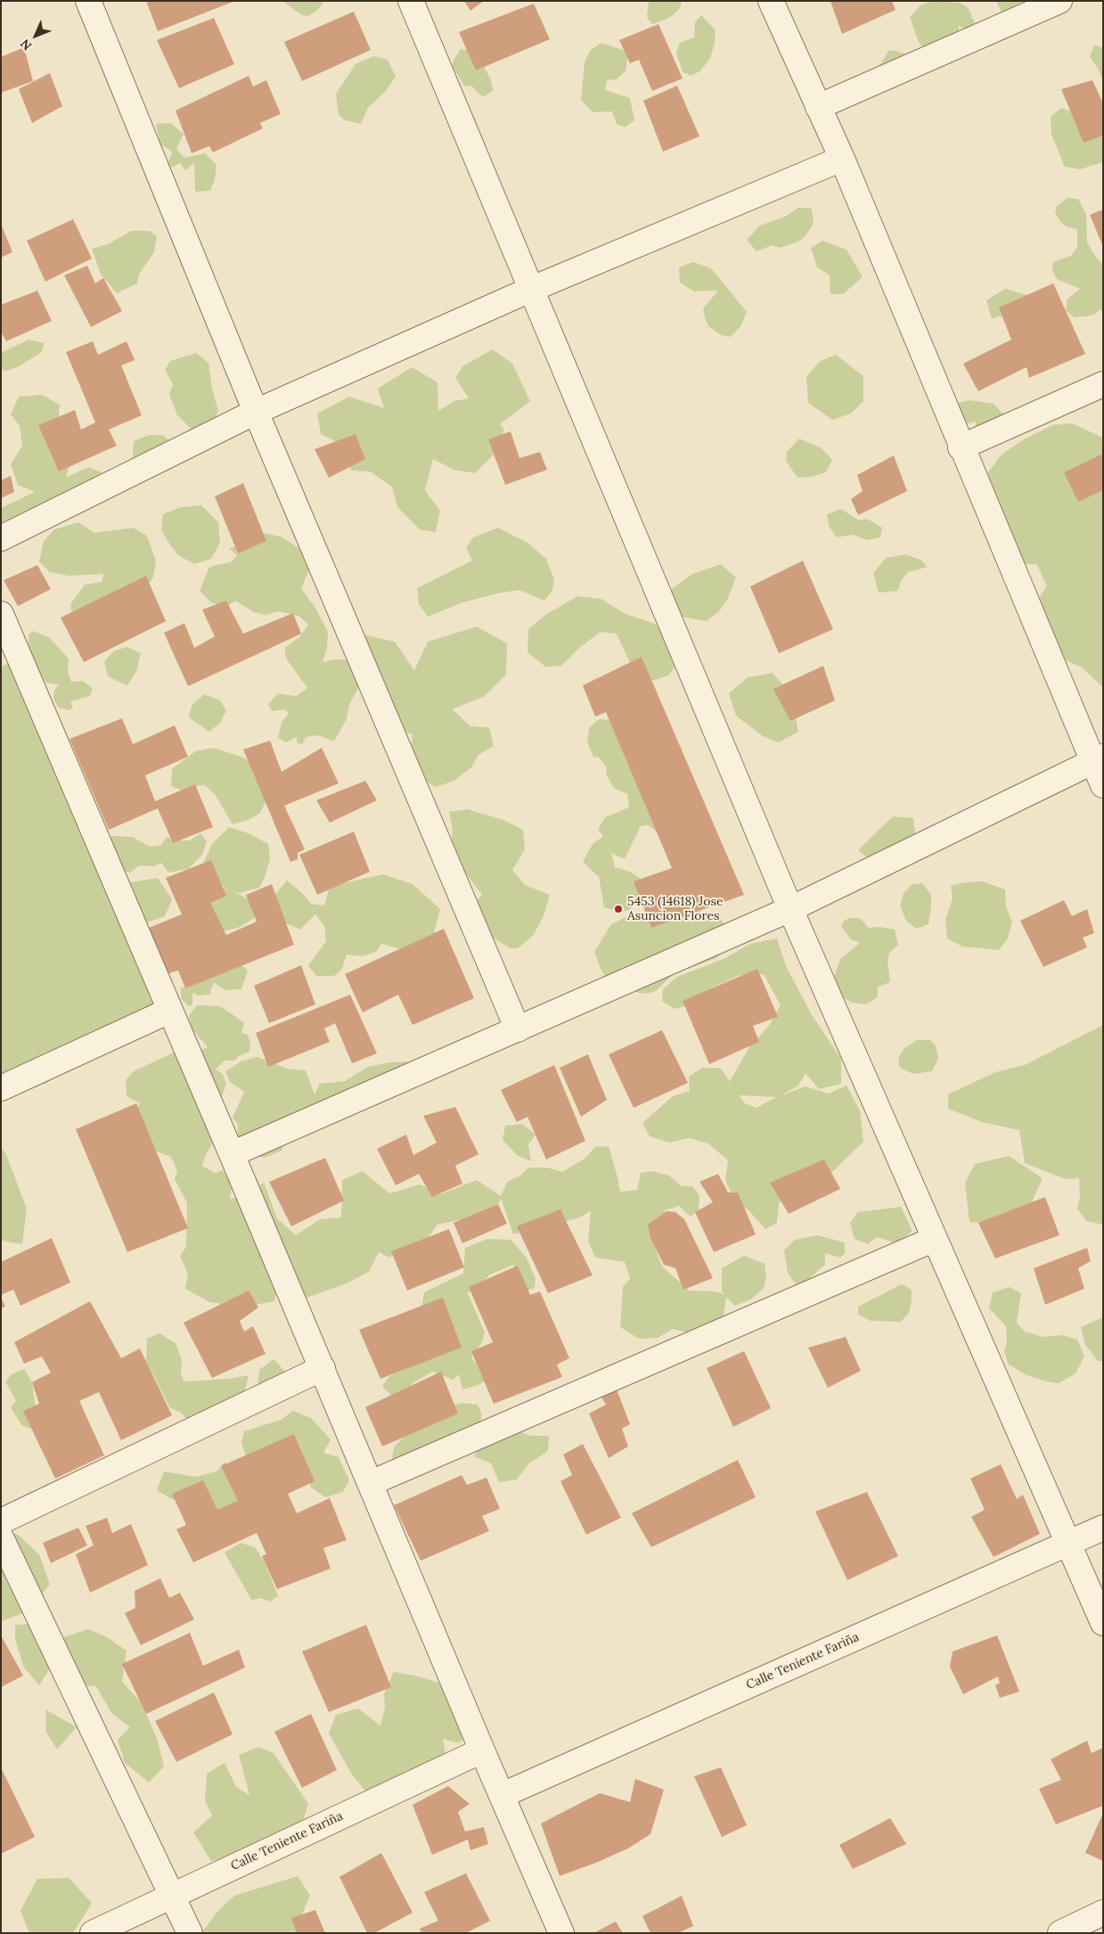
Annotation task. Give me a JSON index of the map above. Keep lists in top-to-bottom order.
{
  "streets": {
    "street": ["Calle Teniente Fariña"]
  },
  "places": ["5453 (14618) Jose Asuncion Flores"],
  "north": "bottom left"
}
